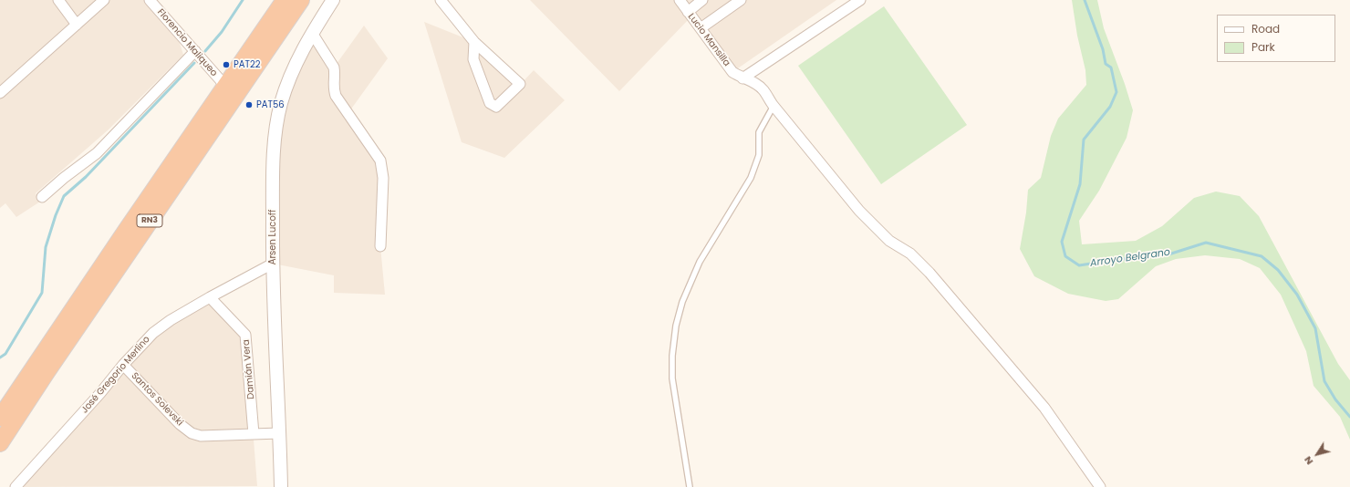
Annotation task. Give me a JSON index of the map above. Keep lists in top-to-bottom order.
{
  "streets": {
    "highway": ["RN3"],
    "street": [
      "Lucio Mansilla",
      "Florencio Maliqueo",
      "Arsen Lucoff",
      "Damián Vera",
      "José Gregorio Merlino",
      "Santos Solevski"
    ]
  },
  "crossings": [
    ["Florencio Maliqueo", "RN3"],
    ["Arsen Lucoff", "José Gregorio Merlino"],
    ["Arsen Lucoff", "Santos Solevski"],
    ["Damián Vera", "José Gregorio Merlino"],
    ["Damián Vera", "Santos Solevski"],
    ["José Gregorio Merlino", "Santos Solevski"]
  ],
  "water": ["Arroyo Belgrano"],
  "places": ["PAT22", "PAT56"],
  "legend": ["Road", "Park"],
  "north": "bottom left"
}
